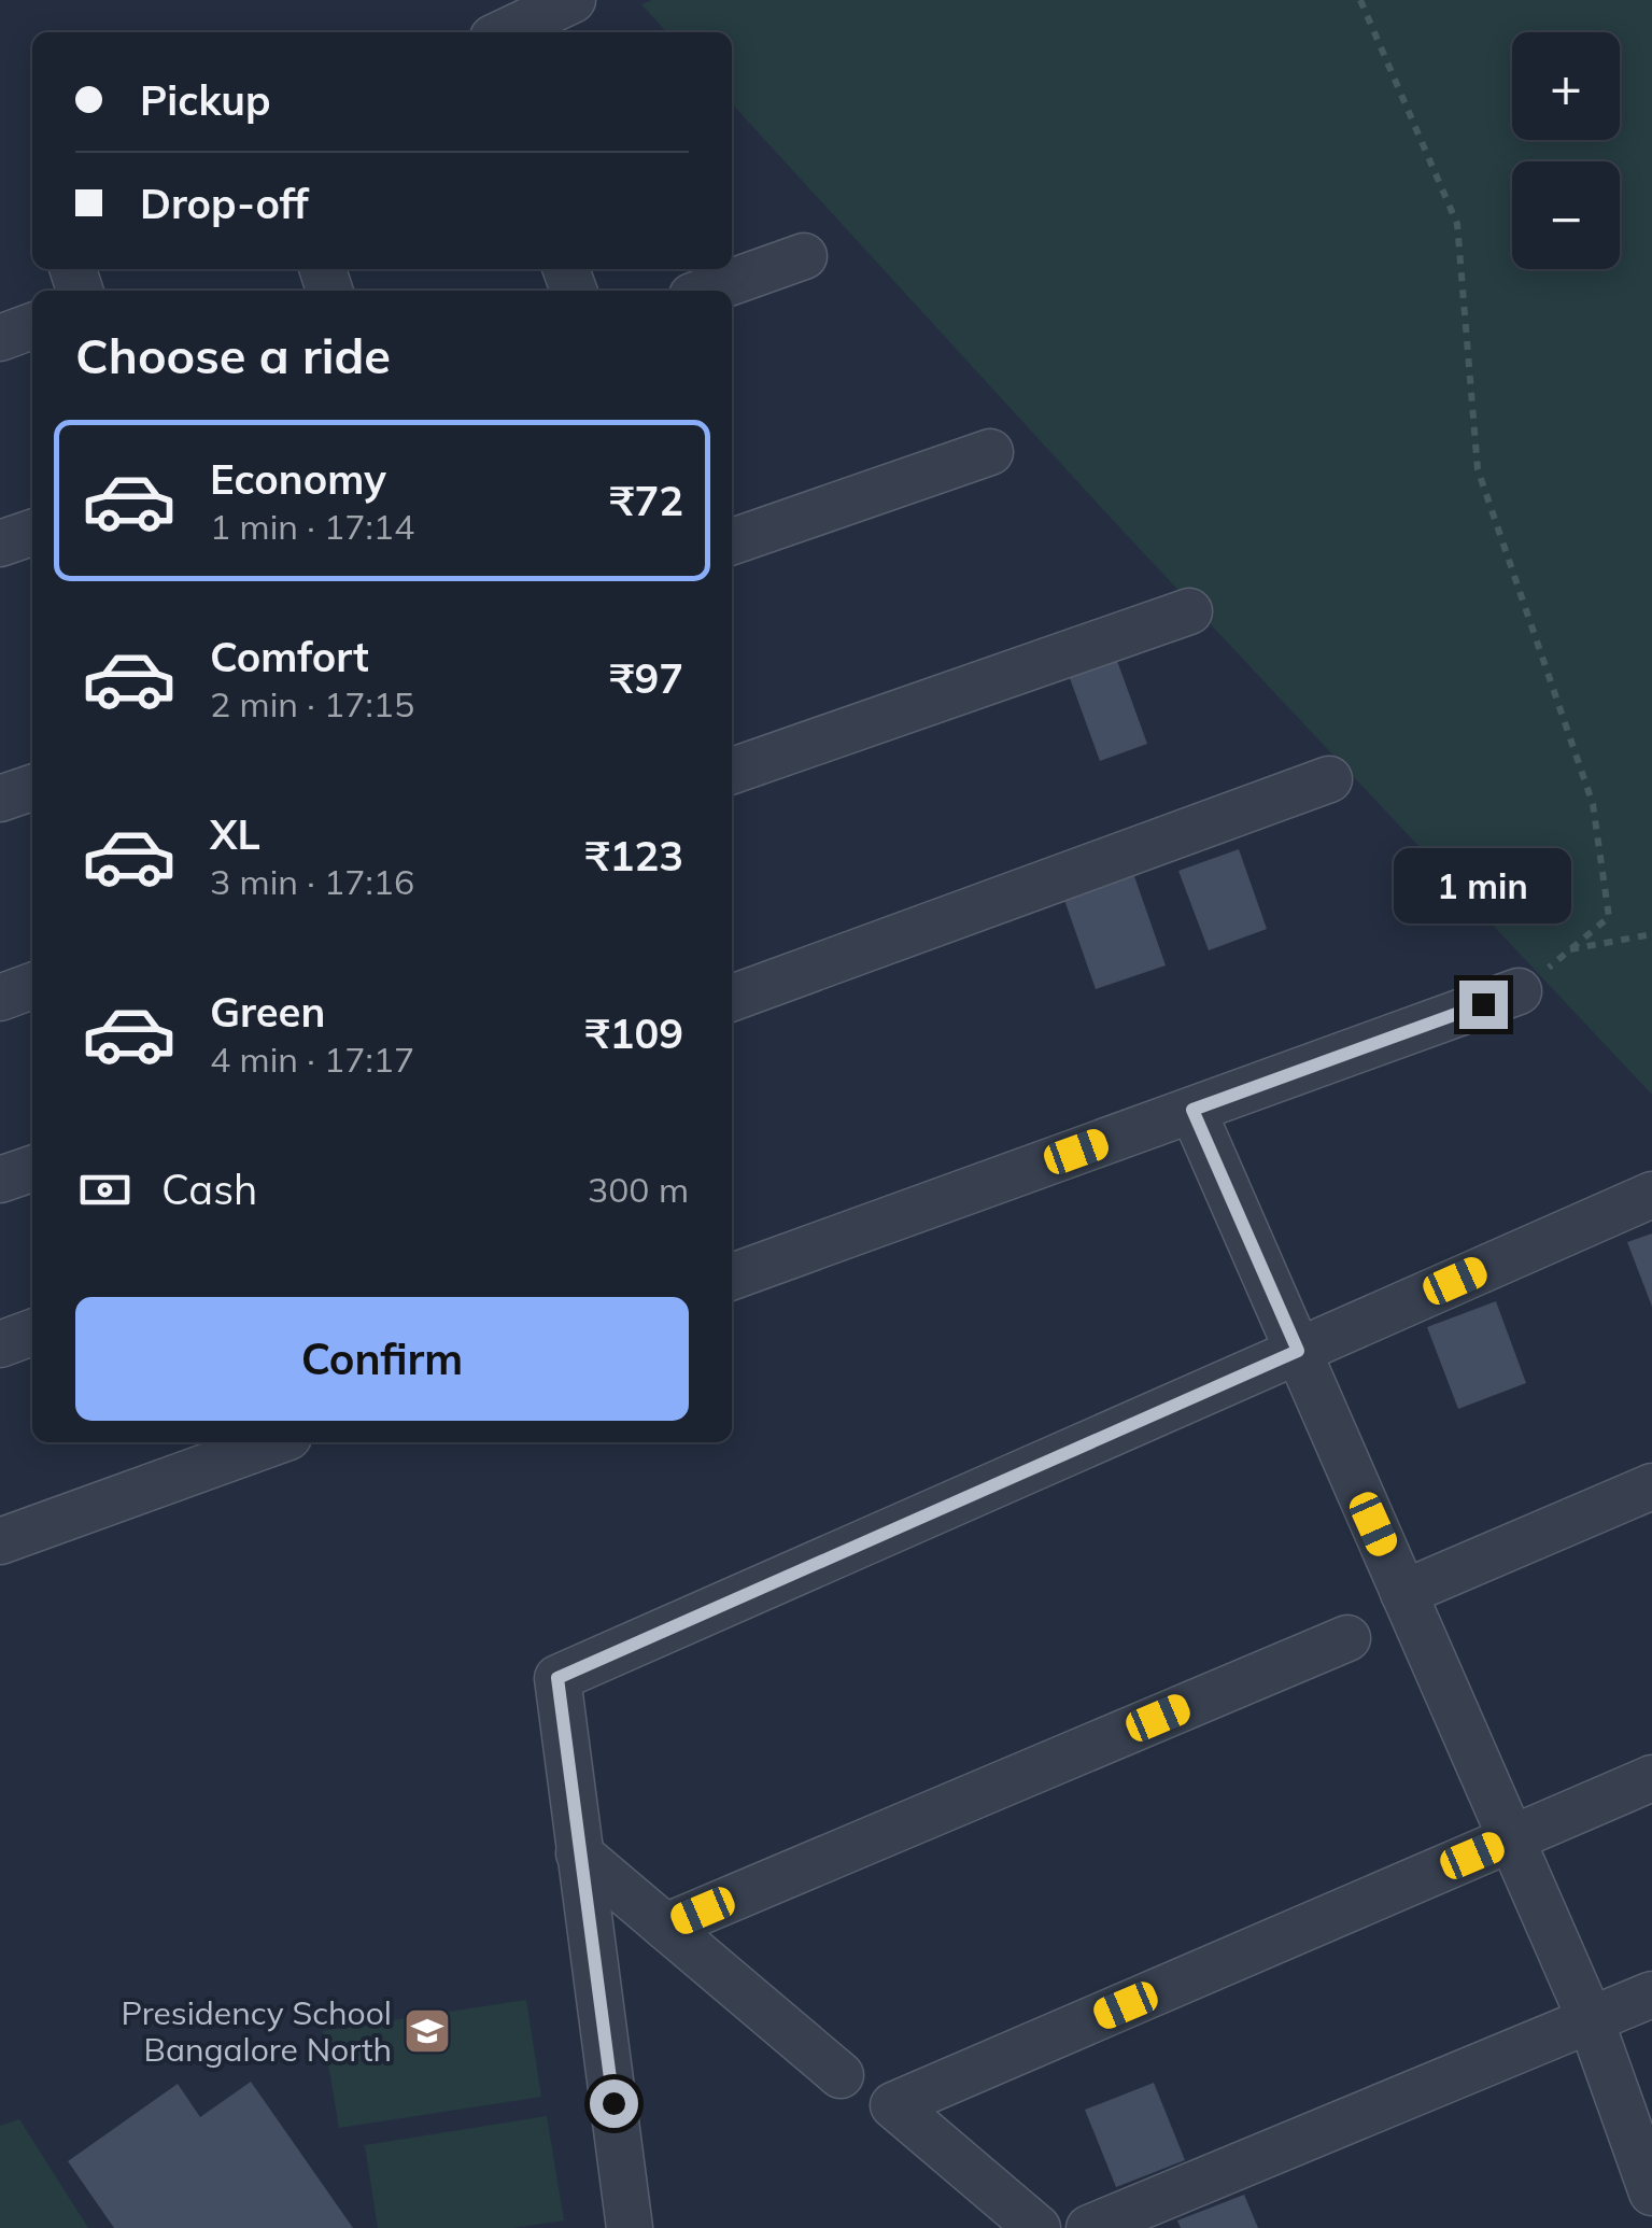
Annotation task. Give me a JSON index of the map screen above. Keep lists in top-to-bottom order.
{
  "places": {
    "school or university": ["Presidency School Bangalore North"]
  },
  "page": {
    "map_buttons": ["+", "−"],
    "banner": ["Pickup", "Drop-off"],
    "heading": "Choose a ride",
    "list": [
      {
        "name": "Economy",
        "note": "1 min · 17:14",
        "value": "₹72"
      },
      {
        "name": "Comfort",
        "note": "2 min · 17:15",
        "value": "₹97"
      },
      {
        "name": "XL",
        "note": "3 min · 17:16",
        "value": "₹123"
      },
      {
        "name": "Green",
        "note": "4 min · 17:17",
        "value": "₹109"
      }
    ],
    "bubble": "1 min",
    "pay": ["Cash", "300 m"],
    "buttons": "Confirm"
  }
}
